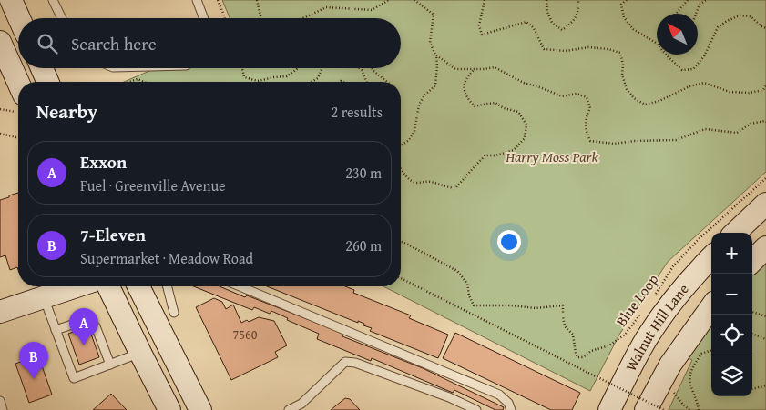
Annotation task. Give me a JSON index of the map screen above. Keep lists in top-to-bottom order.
{
  "streets": {
    "main road": ["Walnut Hill Lane"],
    "path": ["Blue Loop"]
  },
  "parks": ["Harry Moss Park"],
  "house_numbers": ["7560"],
  "north": "top left",
  "page": {
    "search": "Search here",
    "heading": ["Nearby", "2 results"],
    "list": [
      {
        "mark": "A",
        "name": "Exxon",
        "note": "Fuel · Greenville Avenue",
        "value": "230 m"
      },
      {
        "mark": "B",
        "name": "7-Eleven",
        "note": "Supermarket · Meadow Road",
        "value": "260 m"
      }
    ],
    "map_buttons": ["+", "−"],
    "pins": ["A", "B"]
  }
}
